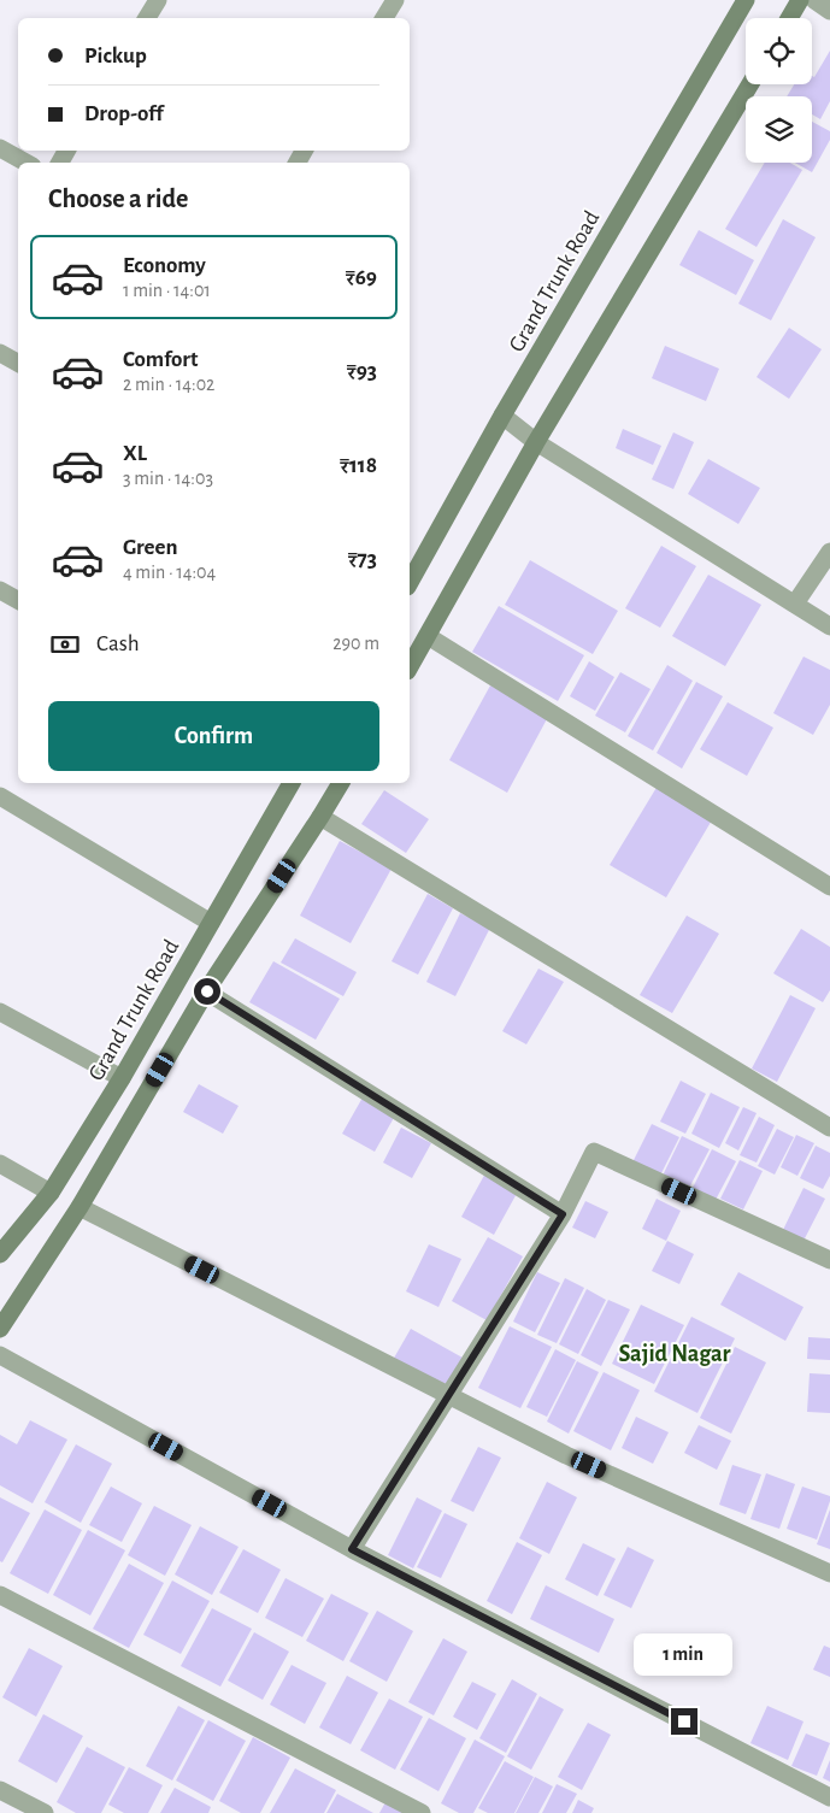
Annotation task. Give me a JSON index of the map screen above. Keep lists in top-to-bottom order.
{
  "streets": {
    "main road": ["Grand Trunk Road"]
  },
  "districts": ["Sajid Nagar"],
  "page": {
    "banner": ["Pickup", "Drop-off"],
    "heading": "Choose a ride",
    "list": [
      {
        "name": "Economy",
        "note": "1 min · 14:01",
        "value": "₹69"
      },
      {
        "name": "Comfort",
        "note": "2 min · 14:02",
        "value": "₹93"
      },
      {
        "name": "XL",
        "note": "3 min · 14:03",
        "value": "₹118"
      },
      {
        "name": "Green",
        "note": "4 min · 14:04",
        "value": "₹73"
      }
    ],
    "pay": ["Cash", "290 m"],
    "buttons": "Confirm",
    "bubble": "1 min"
  }
}
